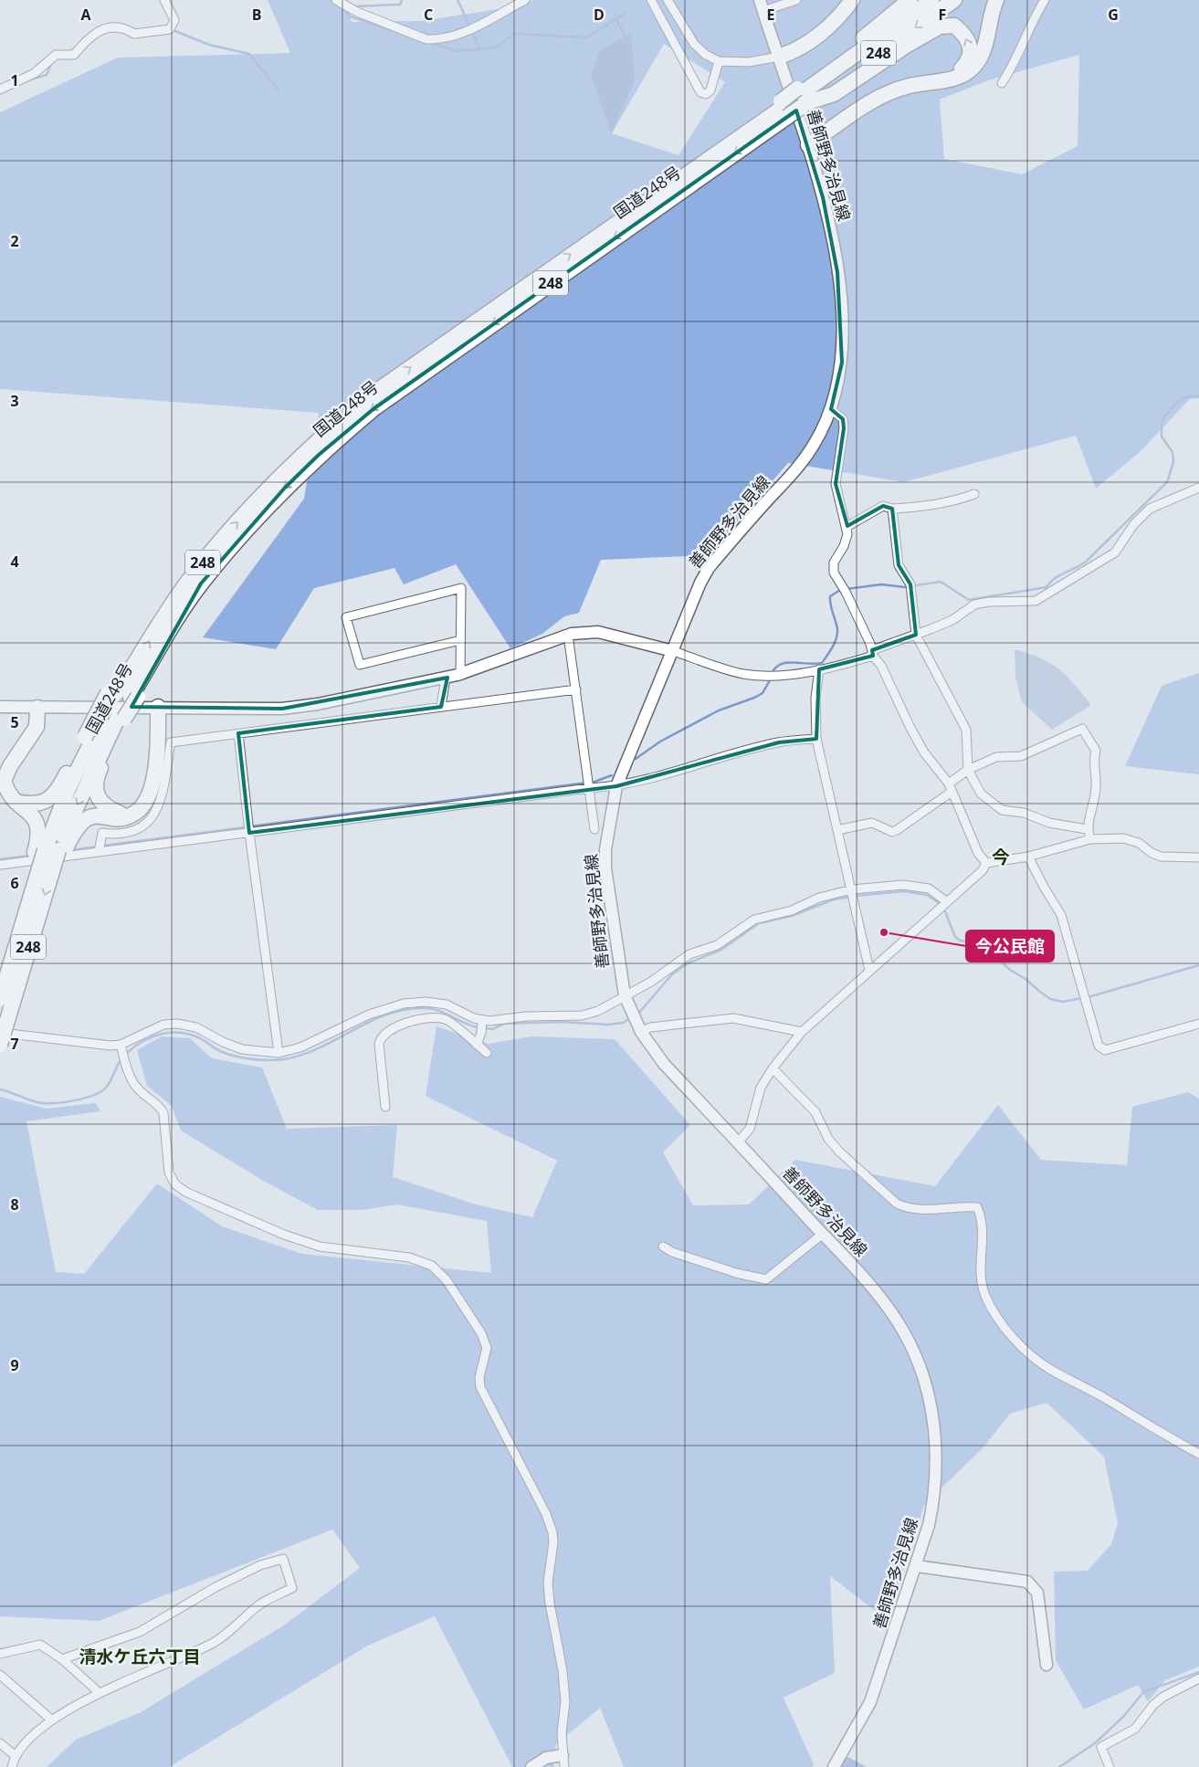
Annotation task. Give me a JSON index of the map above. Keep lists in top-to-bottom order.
{
  "streets": {
    "highway": ["248", "国道248号"],
    "main road": ["善師野多治見線"]
  },
  "districts": ["今", "清水ケ丘六丁目"],
  "places": ["今公民館"],
  "grid": {
    "columns": [
      "A",
      "B",
      "C",
      "D",
      "E",
      "F",
      "G"
    ],
    "rows": [
      "1",
      "2",
      "3",
      "4",
      "5",
      "6",
      "7",
      "8",
      "9"
    ]
  }
}
